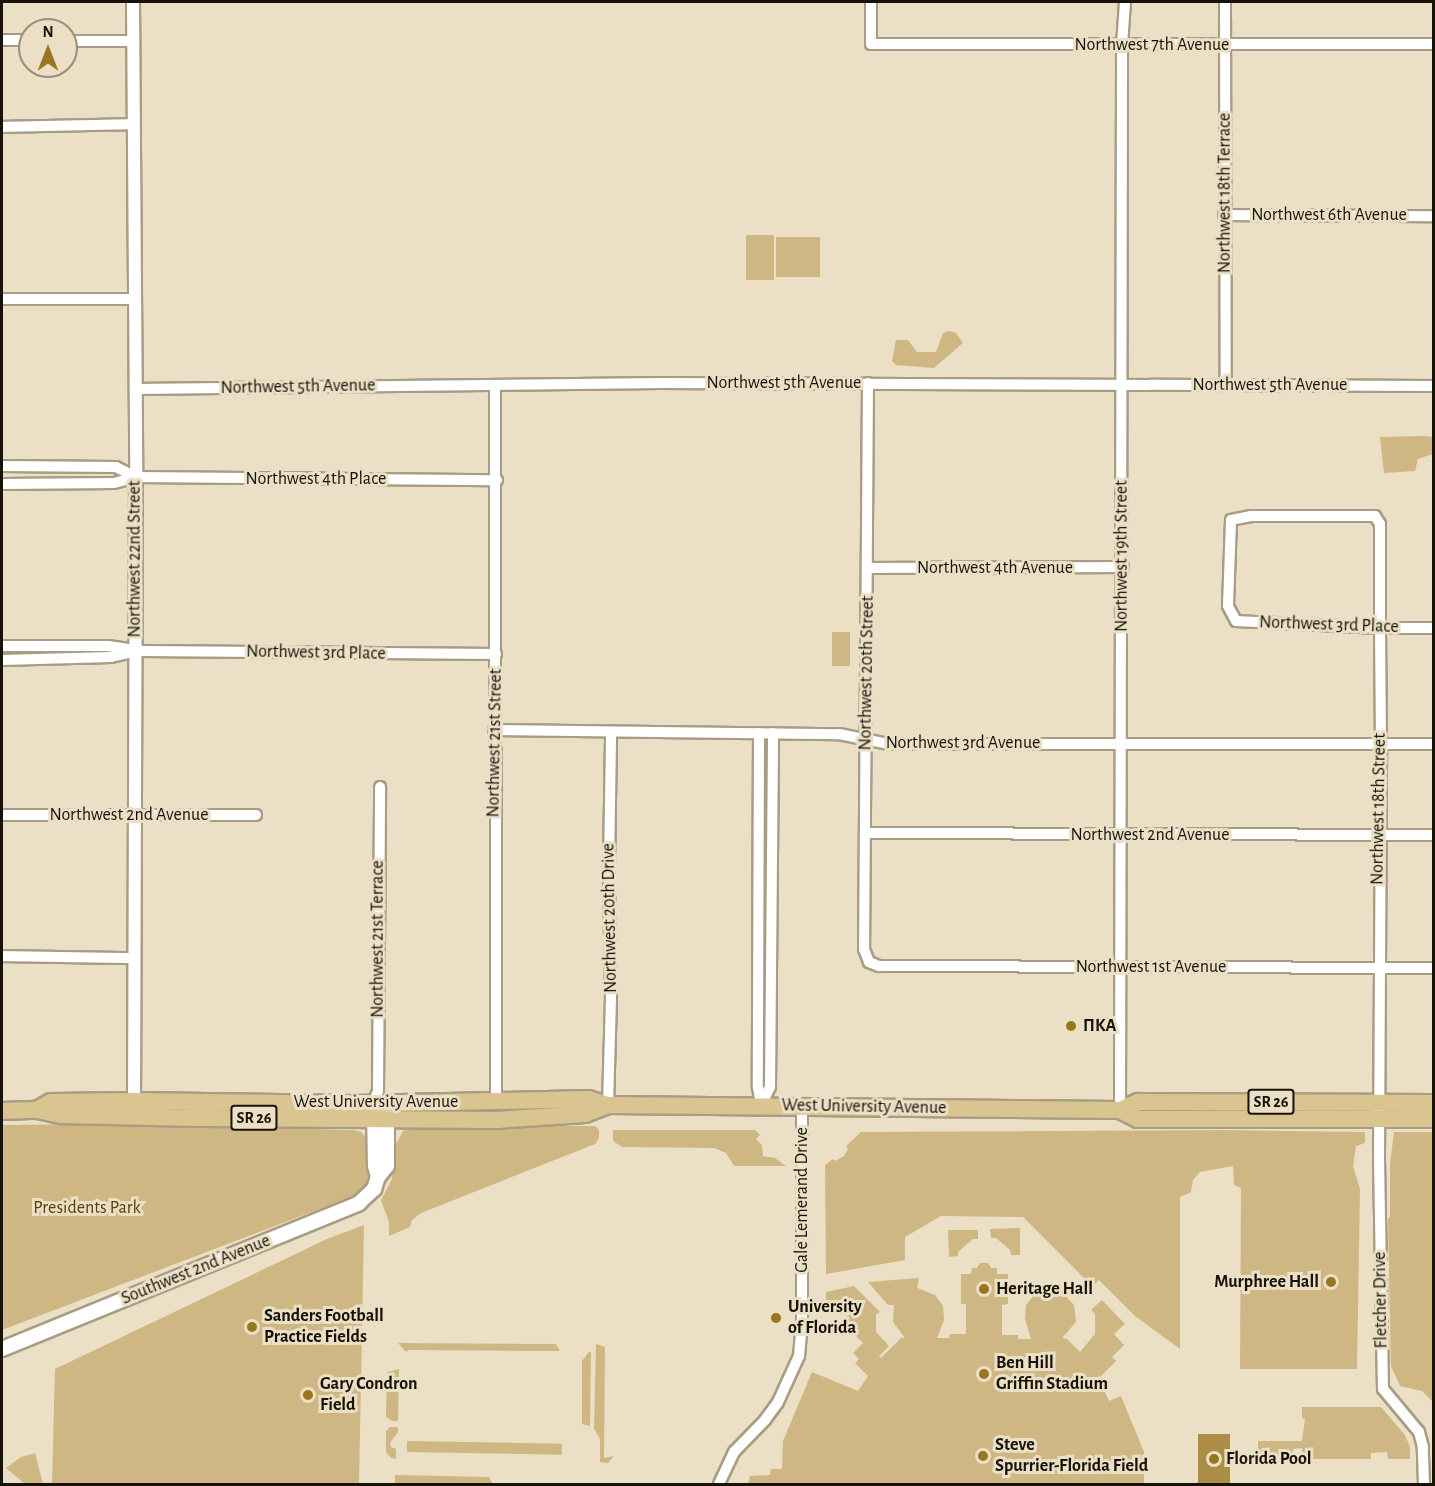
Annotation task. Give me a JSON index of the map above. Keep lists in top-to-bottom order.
{
  "streets": {
    "main road": ["West University Avenue", "SR 26", "Southwest 2nd Avenue"],
    "street": [
      "Northwest 7th Avenue",
      "Northwest 18th Terrace",
      "Northwest 6th Avenue",
      "Northwest 5th Avenue",
      "Northwest 4th Place",
      "Northwest 19th Street",
      "Northwest 22nd Street",
      "Northwest 4th Avenue",
      "Northwest 3rd Place",
      "Northwest 20th Street",
      "Northwest 21st Street",
      "Northwest 3rd Avenue",
      "Northwest 18th Street",
      "Northwest 2nd Avenue",
      "Northwest 20th Drive",
      "Northwest 21st Terrace",
      "Northwest 1st Avenue",
      "Gale Lemerand Drive",
      "Fletcher Drive"
    ]
  },
  "crossings": [
    ["Northwest 7th Avenue", "Northwest 18th Terrace"],
    ["Northwest 7th Avenue", "Northwest 19th Street"],
    ["Northwest 18th Terrace", "Northwest 6th Avenue"],
    ["Northwest 18th Terrace", "Northwest 5th Avenue"],
    ["Northwest 5th Avenue", "Northwest 19th Street"],
    ["Northwest 5th Avenue", "Northwest 22nd Street"],
    ["Northwest 5th Avenue", "Northwest 20th Street"],
    ["Northwest 5th Avenue", "Northwest 21st Street"],
    ["Northwest 4th Place", "Northwest 22nd Street"],
    ["Northwest 4th Place", "Northwest 21st Street"],
    ["Northwest 19th Street", "Northwest 4th Avenue"],
    ["Northwest 19th Street", "Northwest 3rd Avenue"],
    ["Northwest 19th Street", "Northwest 2nd Avenue"],
    ["Northwest 19th Street", "Northwest 1st Avenue"],
    ["Northwest 19th Street", "West University Avenue"],
    ["Northwest 22nd Street", "Northwest 3rd Place"],
    ["Northwest 22nd Street", "Northwest 2nd Avenue"],
    ["Northwest 22nd Street", "West University Avenue"],
    ["Northwest 4th Avenue", "Northwest 20th Street"],
    ["Northwest 3rd Place", "Northwest 21st Street"],
    ["Northwest 3rd Place", "Northwest 18th Street"],
    ["Northwest 20th Street", "Northwest 3rd Avenue"],
    ["Northwest 20th Street", "Northwest 2nd Avenue"],
    ["Northwest 20th Street", "Northwest 1st Avenue"],
    ["Northwest 21st Street", "Northwest 3rd Avenue"],
    ["Northwest 21st Street", "West University Avenue"],
    ["Northwest 3rd Avenue", "Northwest 18th Street"],
    ["Northwest 3rd Avenue", "Northwest 20th Drive"],
    ["Northwest 18th Street", "Northwest 2nd Avenue"],
    ["Northwest 18th Street", "Northwest 1st Avenue"],
    ["Northwest 18th Street", "West University Avenue"],
    ["Northwest 18th Street", "Fletcher Drive"],
    ["Northwest 20th Drive", "West University Avenue"],
    ["Northwest 21st Terrace", "West University Avenue"],
    ["Northwest 21st Terrace", "Southwest 2nd Avenue"],
    ["West University Avenue", "Gale Lemerand Drive"],
    ["West University Avenue", "Southwest 2nd Avenue"],
    ["West University Avenue", "Fletcher Drive"]
  ],
  "parks": ["Presidents Park"],
  "places": [
    "ΠΚΑ",
    "Murphree Hall",
    "Heritage Hall",
    "University of Florida",
    "Sanders Football Practice Fields",
    "Ben Hill Griffin Stadium",
    "Gary Condron Field",
    "Steve Spurrier-Florida Field",
    "Florida Pool"
  ],
  "north": "top"
}
